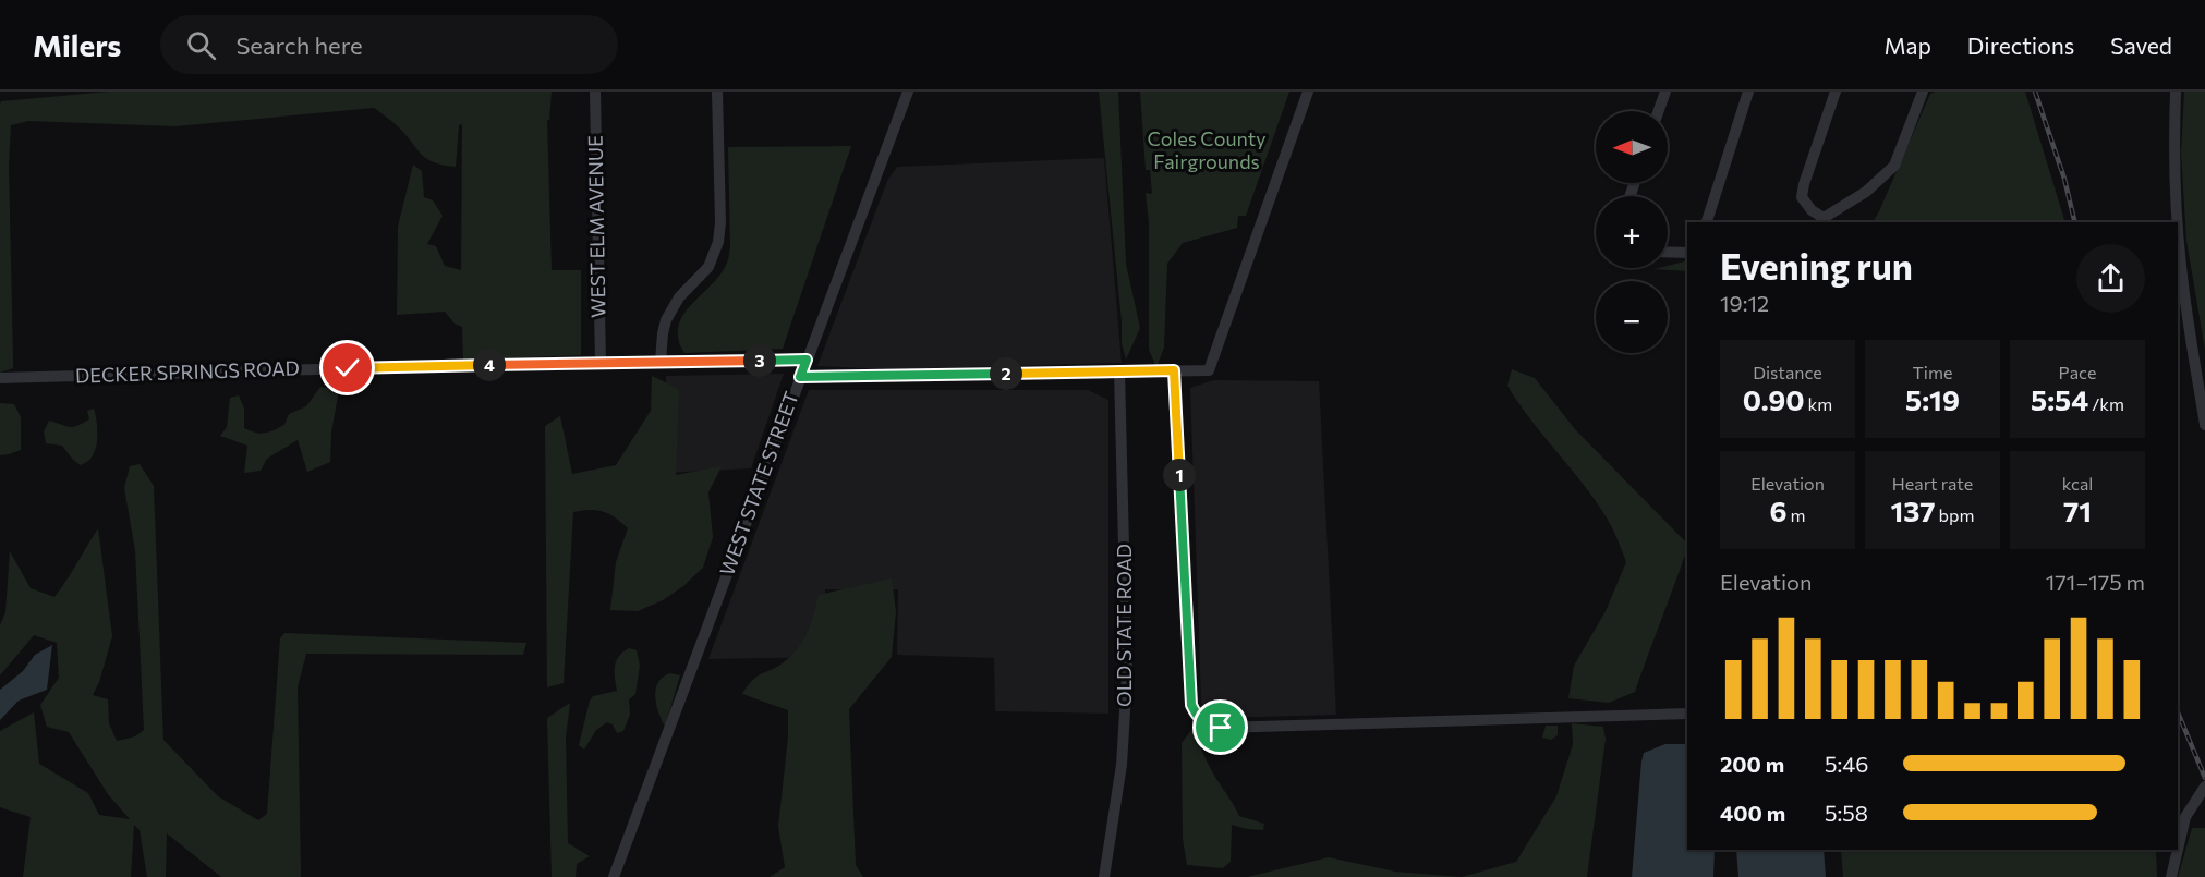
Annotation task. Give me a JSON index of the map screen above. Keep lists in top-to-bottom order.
{
  "streets": {
    "street": [
      "WEST ELM AVENUE",
      "DECKER SPRINGS ROAD",
      "WEST STATE STREET",
      "OLD STATE ROAD"
    ]
  },
  "crossings": [
    ["WEST ELM AVENUE", "DECKER SPRINGS ROAD"],
    ["DECKER SPRINGS ROAD", "WEST STATE STREET"]
  ],
  "parks": ["Coles County Fairgrounds"],
  "north": "left",
  "page": {
    "header": "Milers",
    "search": "Search here",
    "nav": ["Map", "Directions", "Saved"],
    "map_buttons": ["+", "−"],
    "heading": ["Evening run", "19:12"],
    "stats": [
      ["Distance", "0.90 km"],
      ["Time", "5:19"],
      ["Pace", "5:54 /km"],
      ["Elevation", "6 m"],
      ["Heart rate", "137 bpm"],
      ["kcal", "71"]
    ],
    "pins": [
      "3",
      "4",
      "2",
      "1"
    ],
    "chart": ["Elevation", "171–175 m"],
    "list": [
      {
        "name": "200 m",
        "note": "5:46"
      },
      {
        "name": "400 m",
        "note": "5:58"
      }
    ]
  }
}
